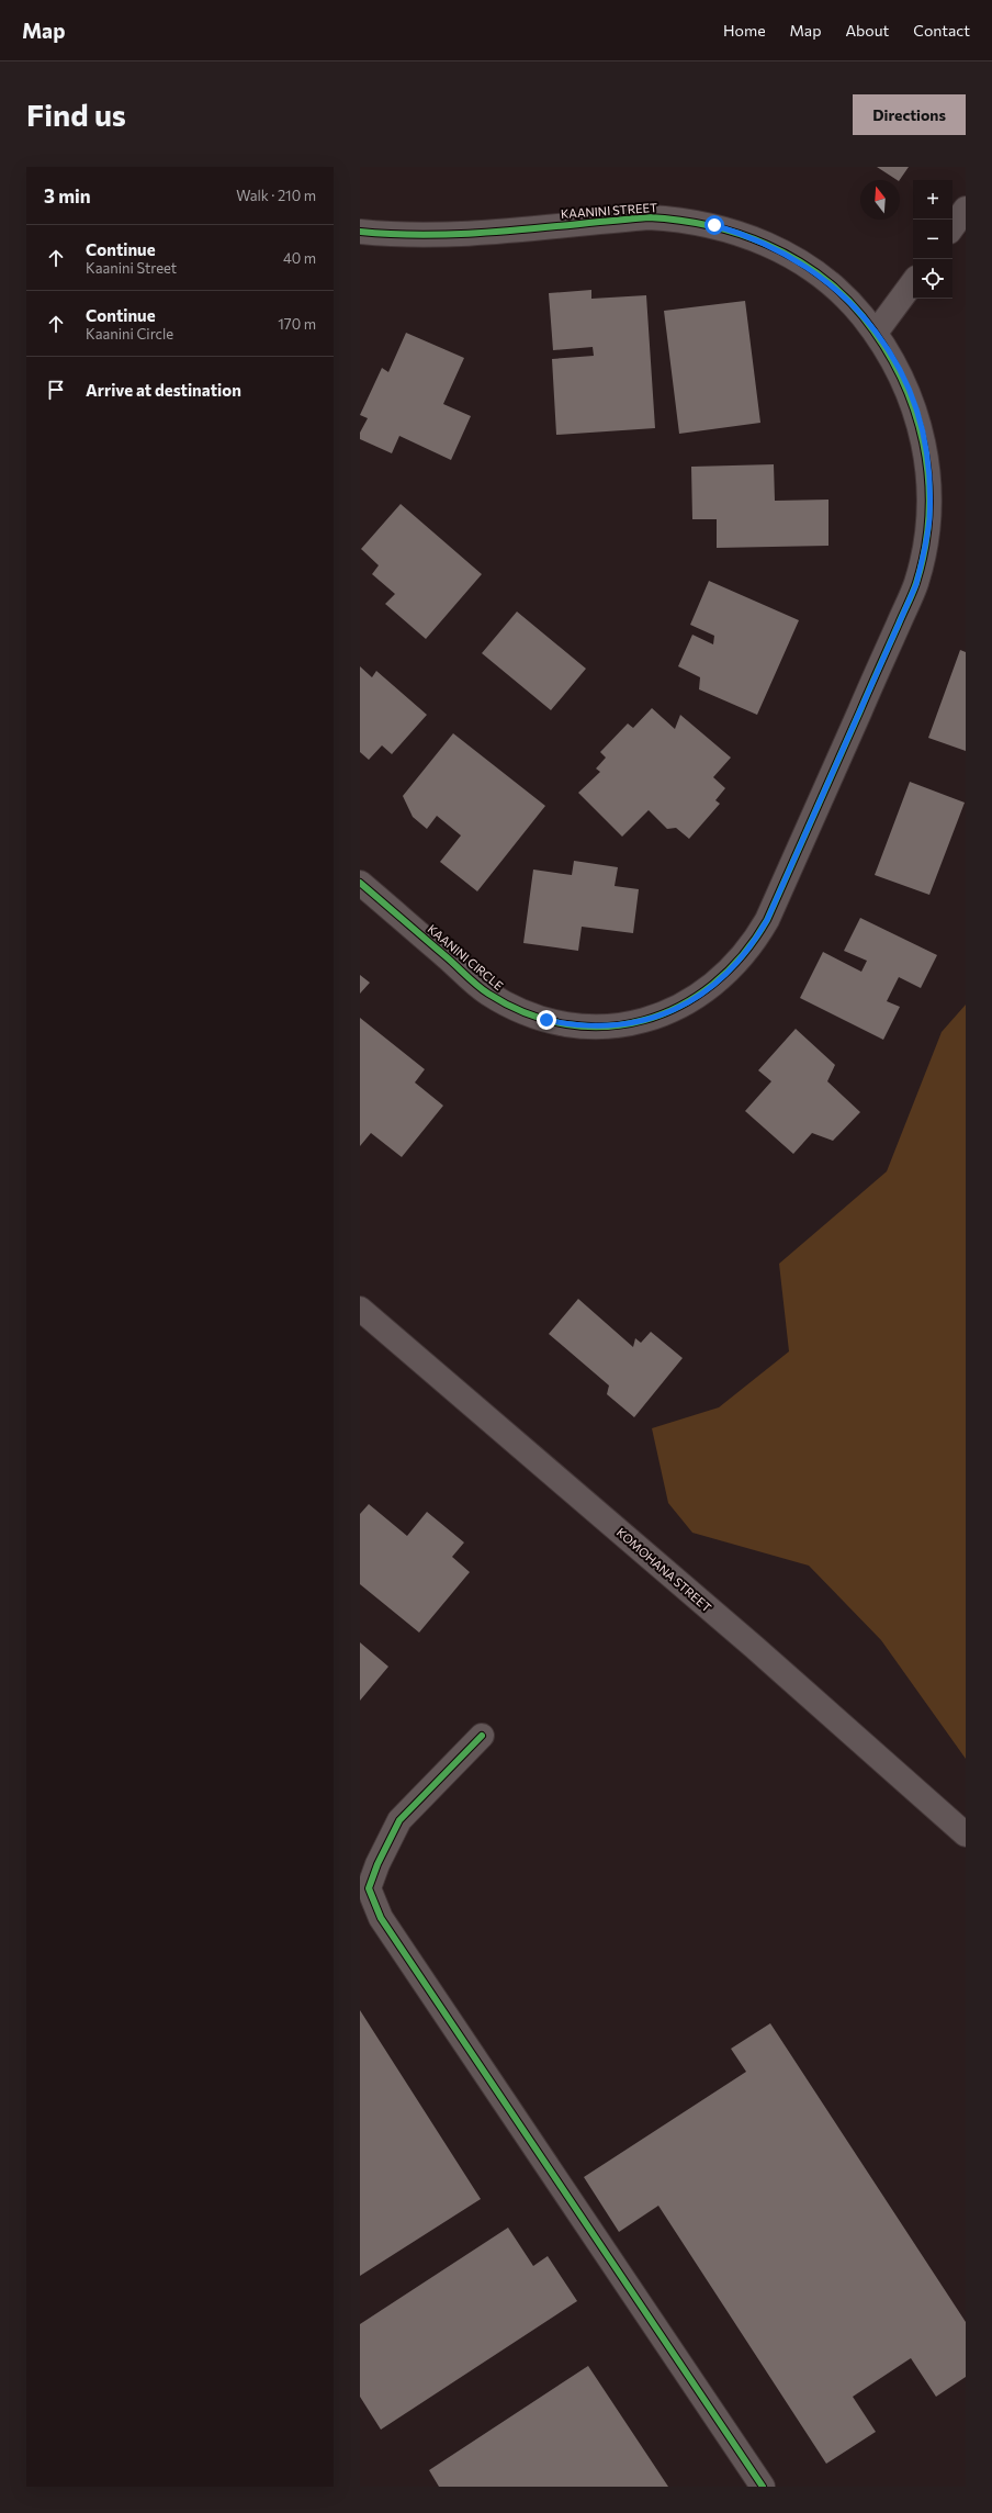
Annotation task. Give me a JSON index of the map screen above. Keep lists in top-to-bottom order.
{
  "streets": {
    "street": ["KAANINI STREET", "KAANINI CIRCLE", "KOMOHANA STREET"]
  },
  "crossings": [
    ["KAANINI STREET", "KAANINI CIRCLE"]
  ],
  "north": "top",
  "page": {
    "header": "Map",
    "nav": [
      "Home",
      "Map",
      "About",
      "Contact"
    ],
    "buttons": "Directions",
    "title": "Find us",
    "heading": ["3 min", "Walk · 210 m"],
    "map_buttons": ["+", "−"],
    "list": [
      ["Continue", "Kaanini Street", "40 m"],
      ["Continue", "Kaanini Circle", "170 m"],
      "Arrive at destination"
    ]
  }
}
